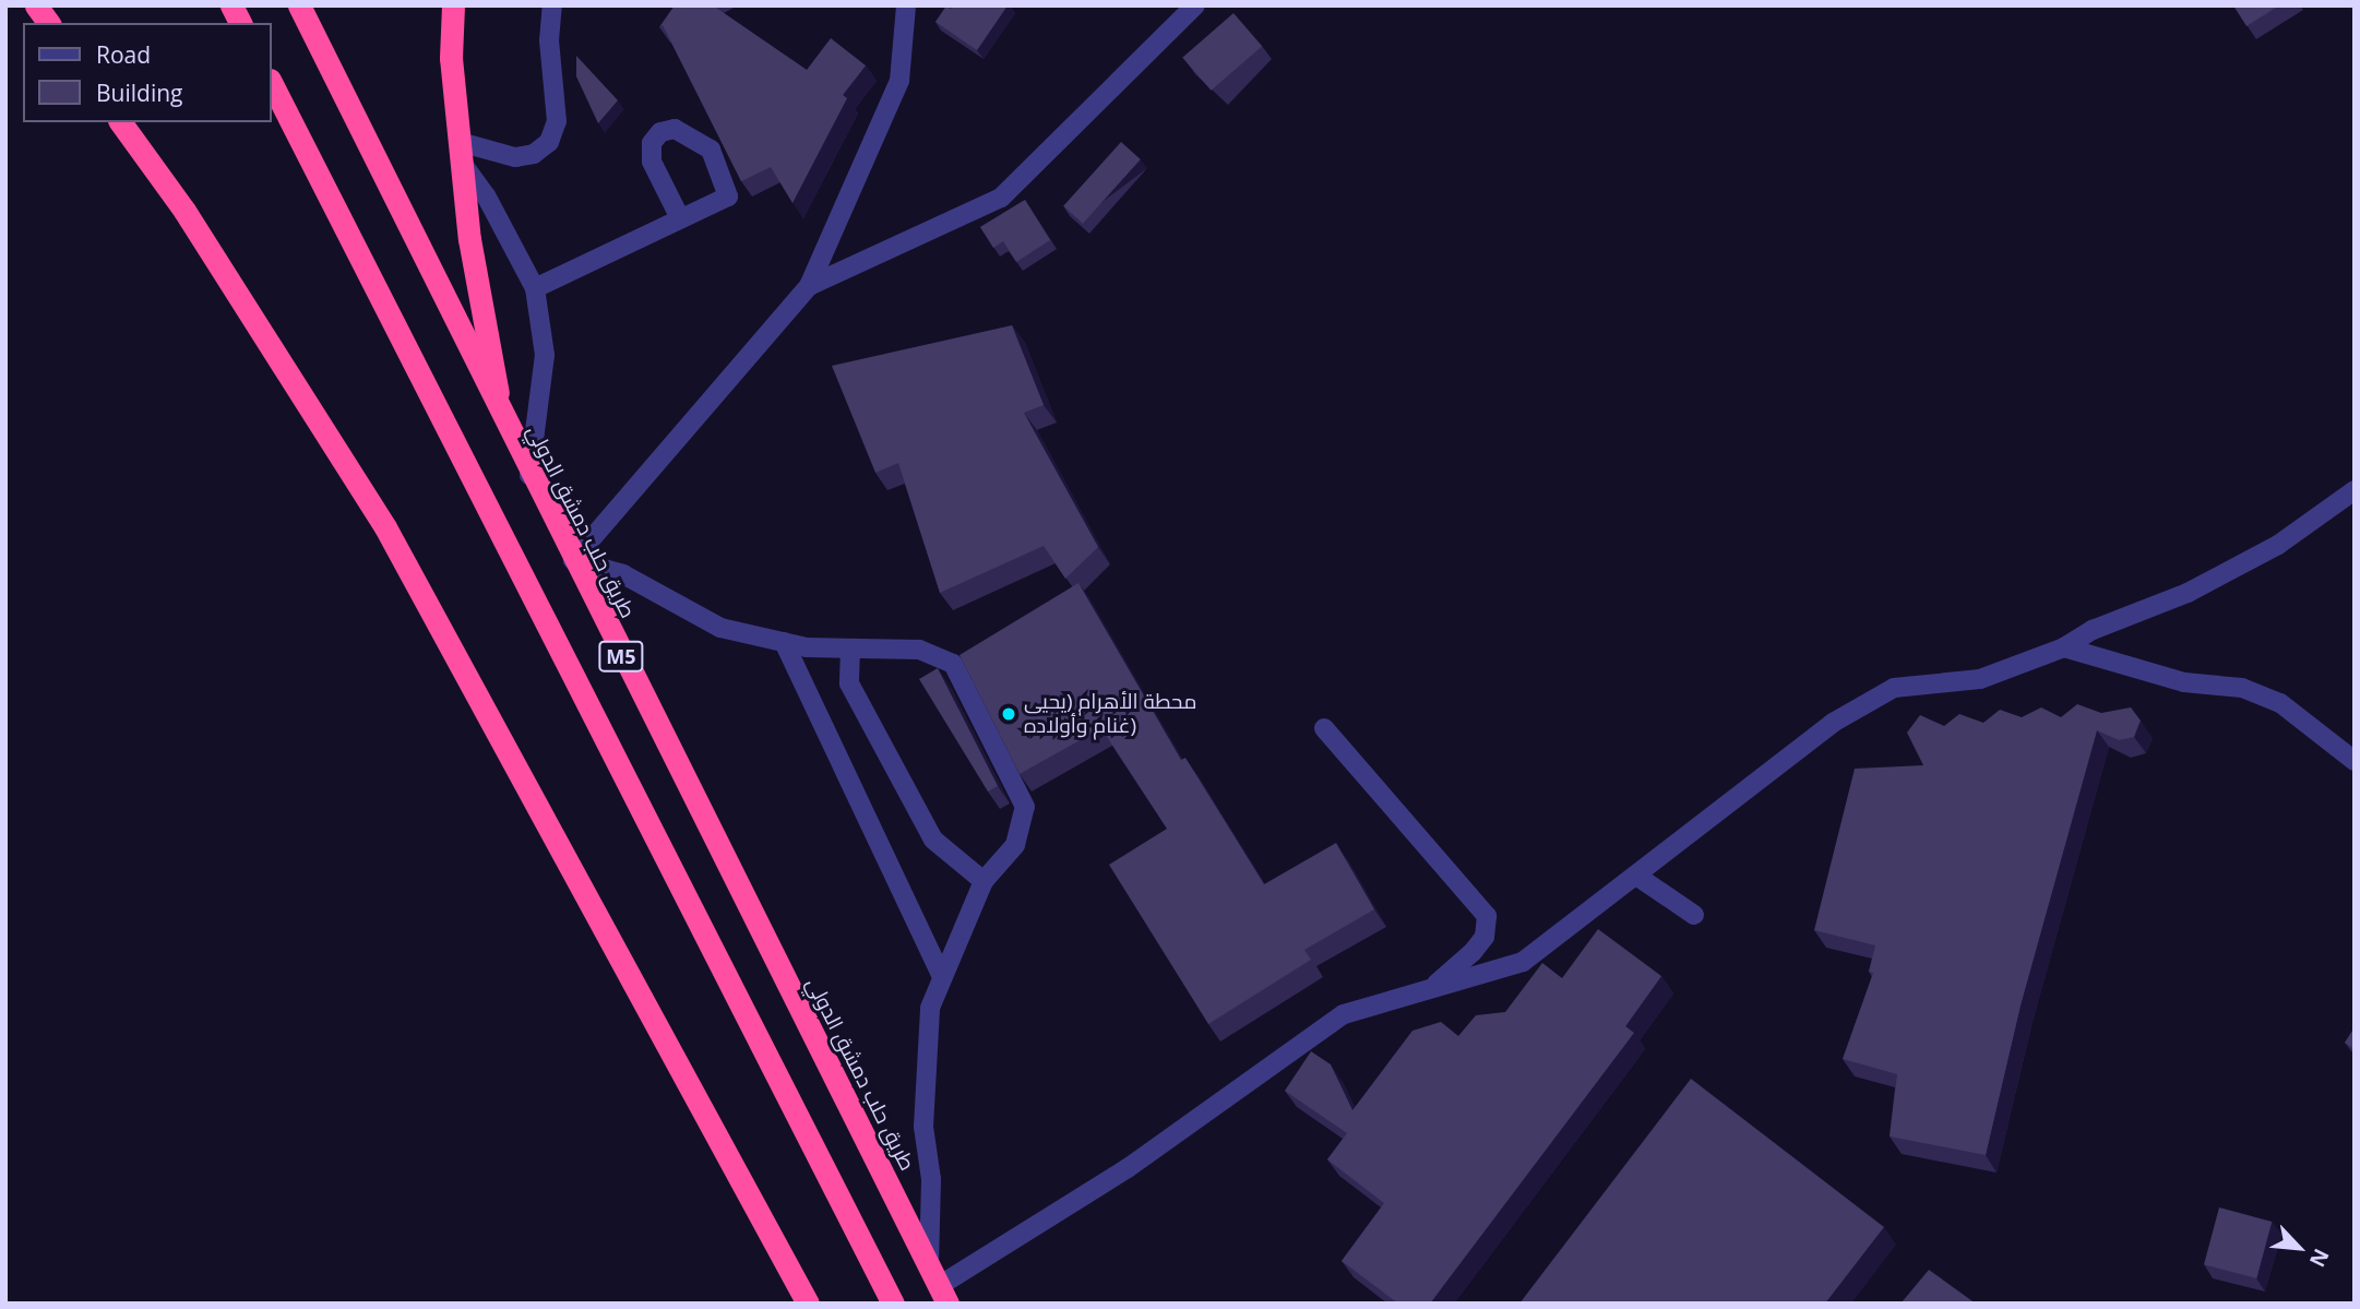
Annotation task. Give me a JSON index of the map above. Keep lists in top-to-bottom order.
{
  "streets": {
    "highway": ["طريق حلب دمشق الدولي", "M5"]
  },
  "places": ["محطة الأهرام (يحيى غنام وأولاده)"],
  "legend": ["Road", "Building"],
  "north": "bottom right"
}
